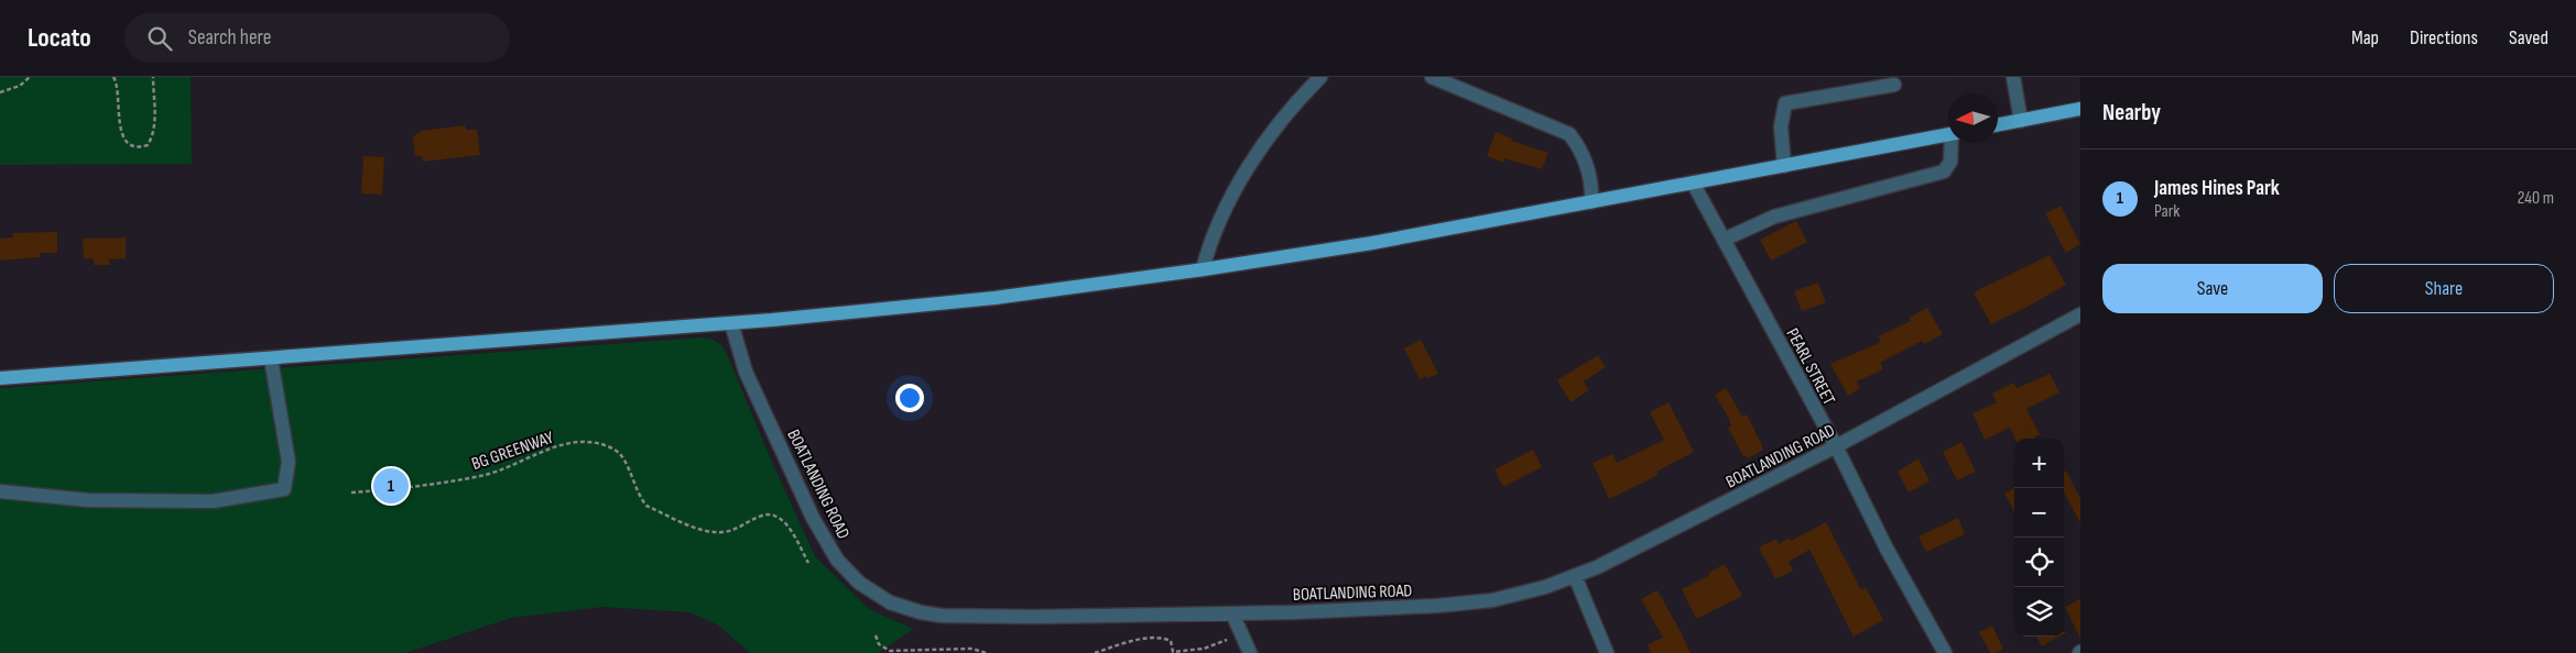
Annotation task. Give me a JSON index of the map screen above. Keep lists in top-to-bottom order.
{
  "streets": {
    "street": ["PEARL STREET", "BOATLANDING ROAD"],
    "path": ["BG GREENWAY"]
  },
  "crossings": [
    ["PEARL STREET", "BOATLANDING ROAD"]
  ],
  "north": "left",
  "page": {
    "header": "Locato",
    "search": "Search here",
    "nav": ["Map", "Directions", "Saved"],
    "heading": "Nearby",
    "list": [
      {
        "mark": "1",
        "name": "James Hines Park",
        "note": "Park",
        "value": "240 m"
      }
    ],
    "buttons": ["Save", "Share"],
    "map_buttons": ["+", "−"],
    "pins": "1"
  }
}
